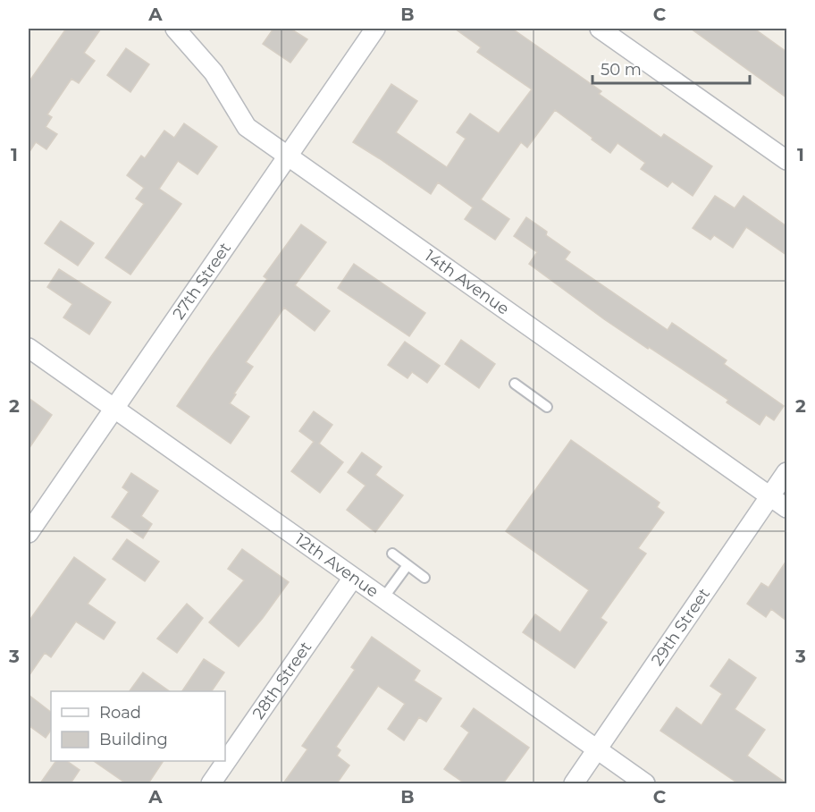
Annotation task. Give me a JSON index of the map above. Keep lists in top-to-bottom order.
{
  "streets": {
    "street": [
      "27th Street",
      "14th Avenue",
      "12th Avenue",
      "29th Street",
      "28th Street"
    ]
  },
  "crossings": [
    ["27th Street", "14th Avenue"],
    ["27th Street", "12th Avenue"],
    ["14th Avenue", "29th Street"],
    ["12th Avenue", "29th Street"],
    ["12th Avenue", "28th Street"]
  ],
  "legend": ["Road", "Building"],
  "scale_bar": "50 m",
  "grid": {
    "columns": ["A", "B", "C"],
    "rows": ["1", "2", "3"]
  }
}
